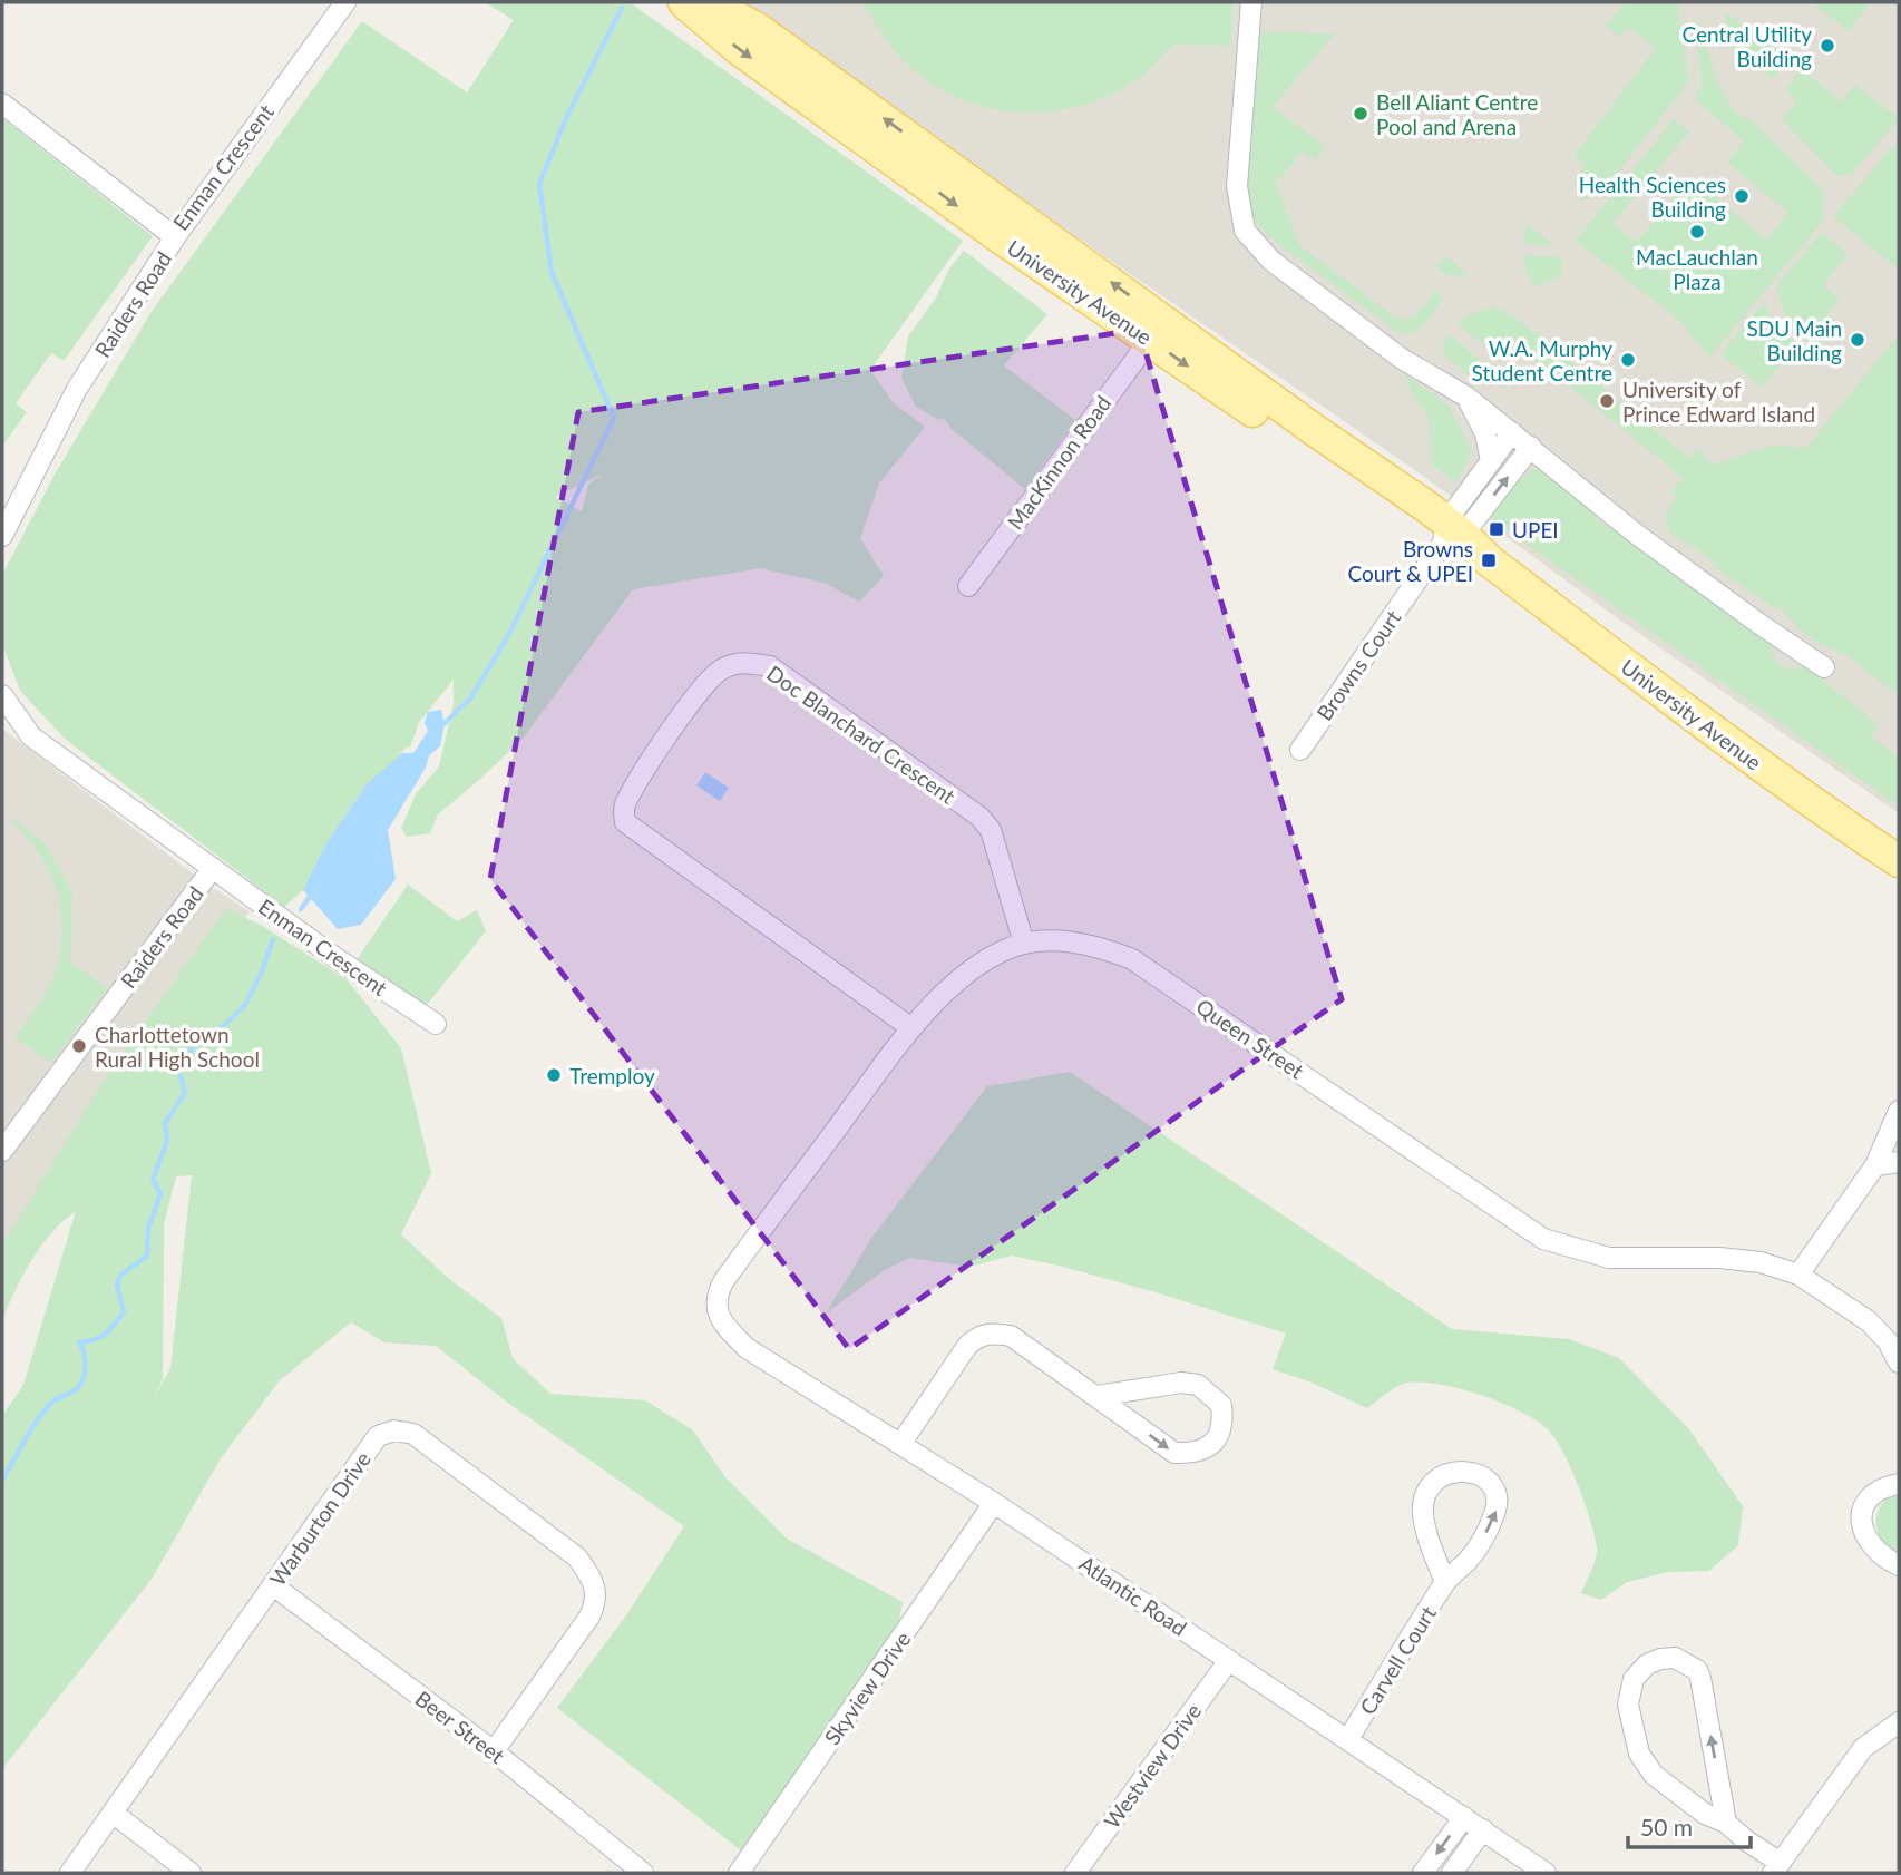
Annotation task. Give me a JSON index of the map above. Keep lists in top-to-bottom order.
{
  "streets": {
    "main road": ["University Avenue"],
    "street": [
      "Enman Crescent",
      "Raiders Road",
      "MacKinnon Road",
      "Browns Court",
      "Doc Blanchard Crescent",
      "Queen Street",
      "Warburton Drive",
      "Atlantic Road",
      "Carvell Court",
      "Skyview Drive",
      "Beer Street",
      "Westview Drive"
    ]
  },
  "crossings": [
    ["Enman Crescent", "Raiders Road"],
    ["University Avenue", "MacKinnon Road"],
    ["University Avenue", "Browns Court"],
    ["Doc Blanchard Crescent", "Queen Street"],
    ["Queen Street", "Atlantic Road"],
    ["Warburton Drive", "Beer Street"],
    ["Atlantic Road", "Carvell Court"],
    ["Atlantic Road", "Skyview Drive"],
    ["Atlantic Road", "Westview Drive"]
  ],
  "places": {
    "other": [
      "Central Utility Building",
      "Bell Aliant Centre Pool and Arena",
      "Health Sciences Building",
      "MacLauchlan Plaza",
      "SDU Main Building",
      "W.A. Murphy Student Centre",
      "University of Prince Edward Island",
      "Charlottetown Rural High School",
      "Tremploy"
    ],
    "transit": ["UPEI", "Browns Court & UPEI"]
  },
  "scale_bar": "50 m"
}
